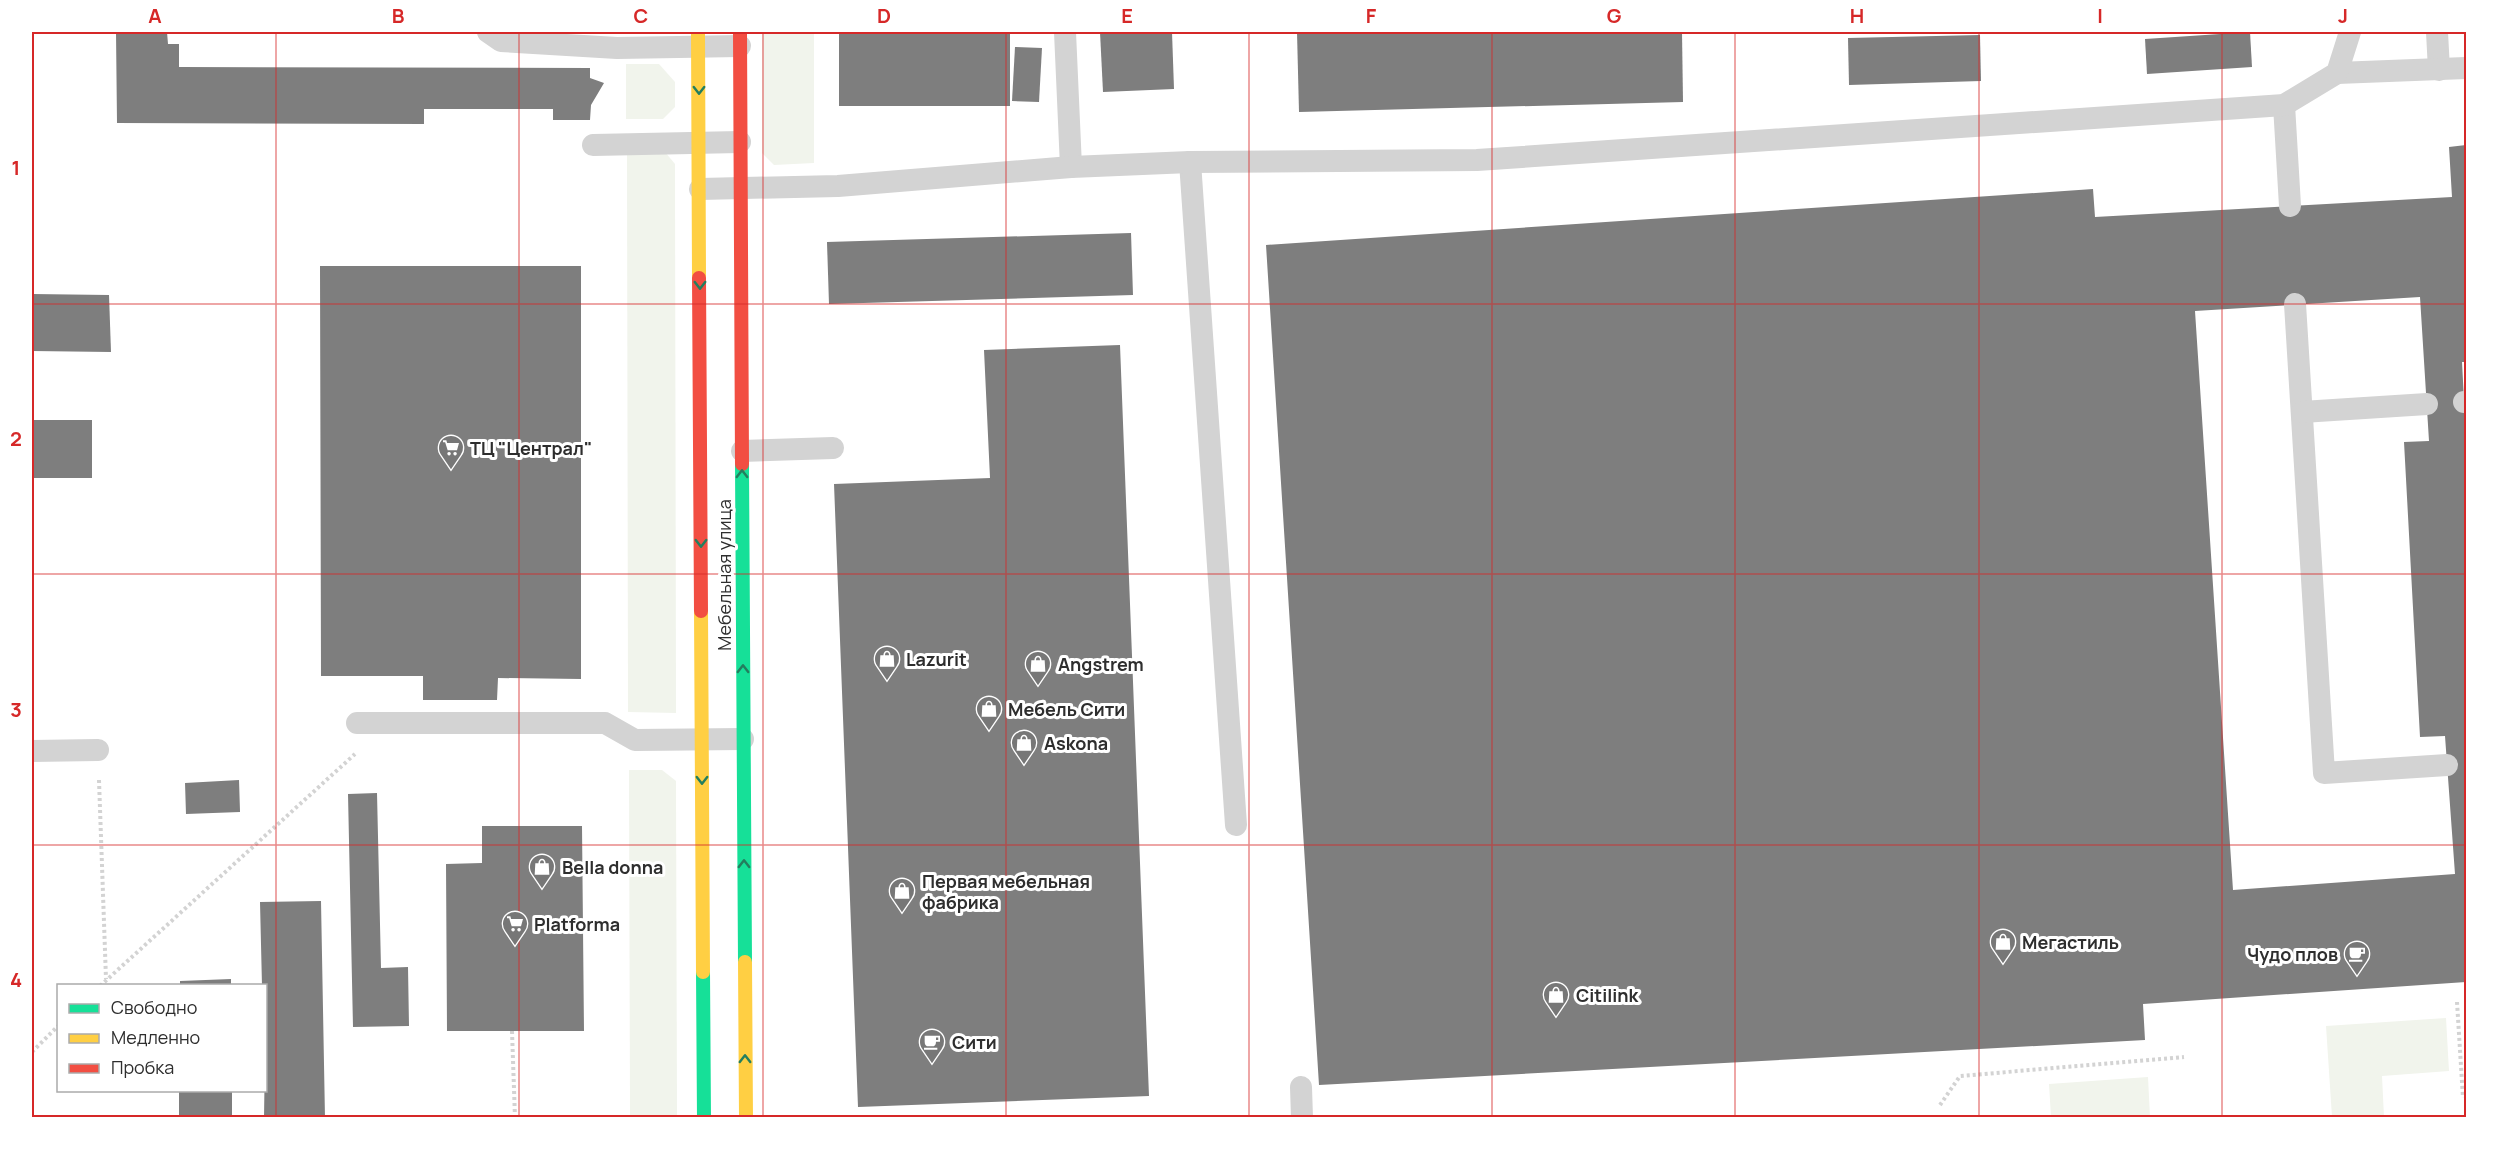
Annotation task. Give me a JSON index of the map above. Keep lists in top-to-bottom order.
{
  "streets": {
    "street": ["Мебельная улица"]
  },
  "places": {
    "supermarket": ["ТЦ \"Централ\"", "Platforma"],
    "shop": [
      "Lazurit",
      "Angstrem",
      "Мебель Сити",
      "Askona",
      "Bella donna",
      "Первая мебельная фабрика",
      "Мегастиль",
      "Citilink"
    ],
    "cafe": ["Чудо плов", "Сити"]
  },
  "legend": ["Свободно", "Медленно", "Пробка"],
  "grid": {
    "columns": [
      "A",
      "B",
      "C",
      "D",
      "E",
      "F",
      "G",
      "H",
      "I",
      "J"
    ],
    "rows": [
      "1",
      "2",
      "3",
      "4"
    ]
  }
}
